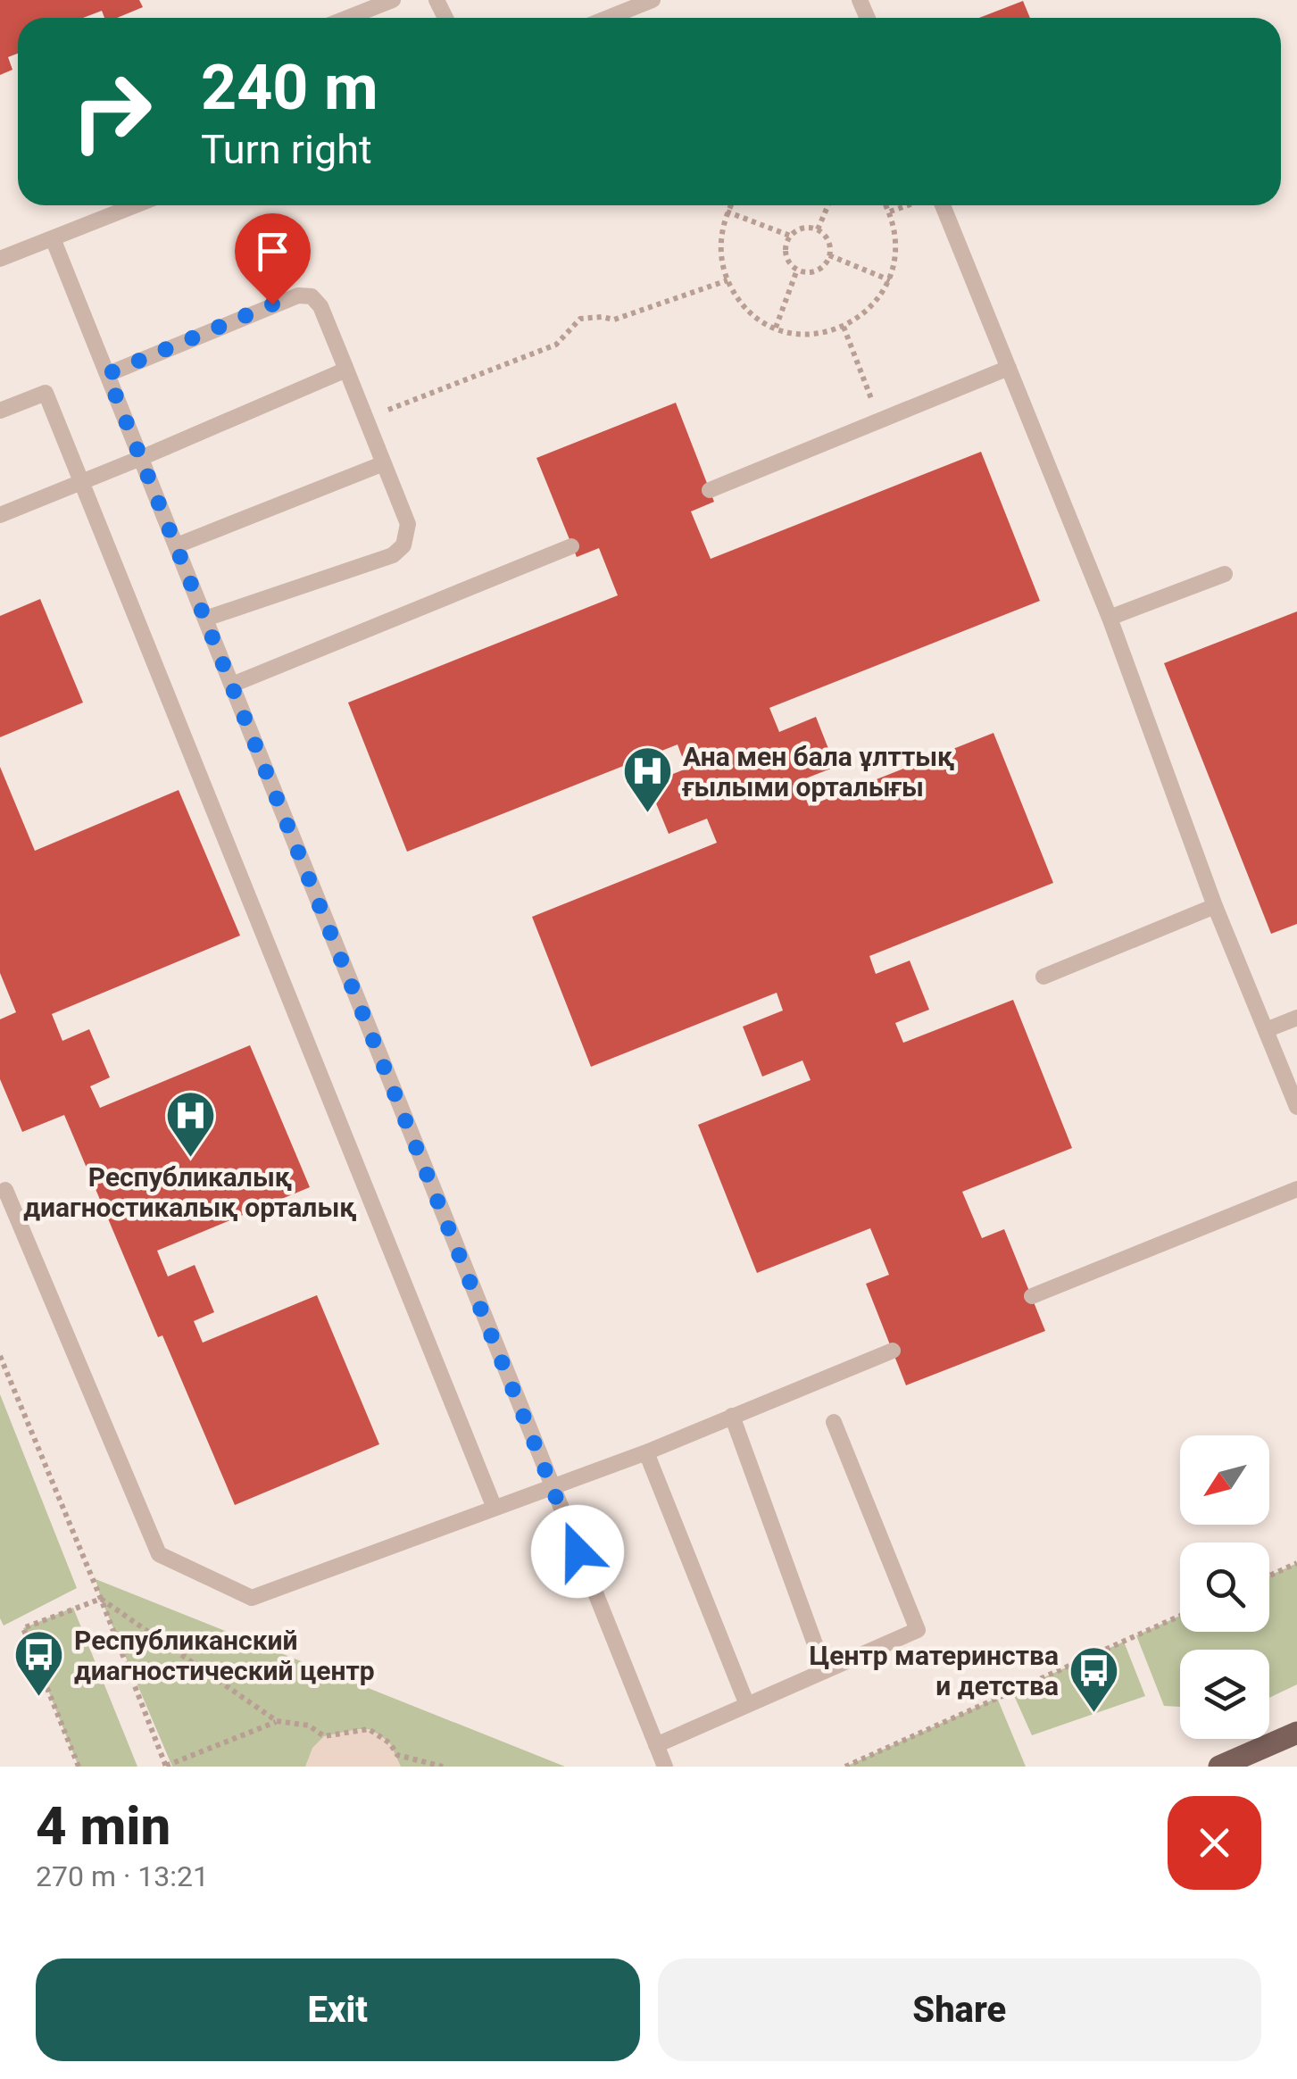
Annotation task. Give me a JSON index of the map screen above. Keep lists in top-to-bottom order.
{
  "places": {
    "hospital": ["Ана мен бала ұлттық ғылыми орталығы", "Республикалық диагностикалық орталық"],
    "bus stop": ["Республиканский диагностический центр", "Центр материнства и детства"]
  },
  "north": "bottom left",
  "page": {
    "turn": ["240 m", "Turn right"],
    "heading": ["4 min", "270 m · 13:21"],
    "buttons": ["Exit", "Share"]
  }
}
